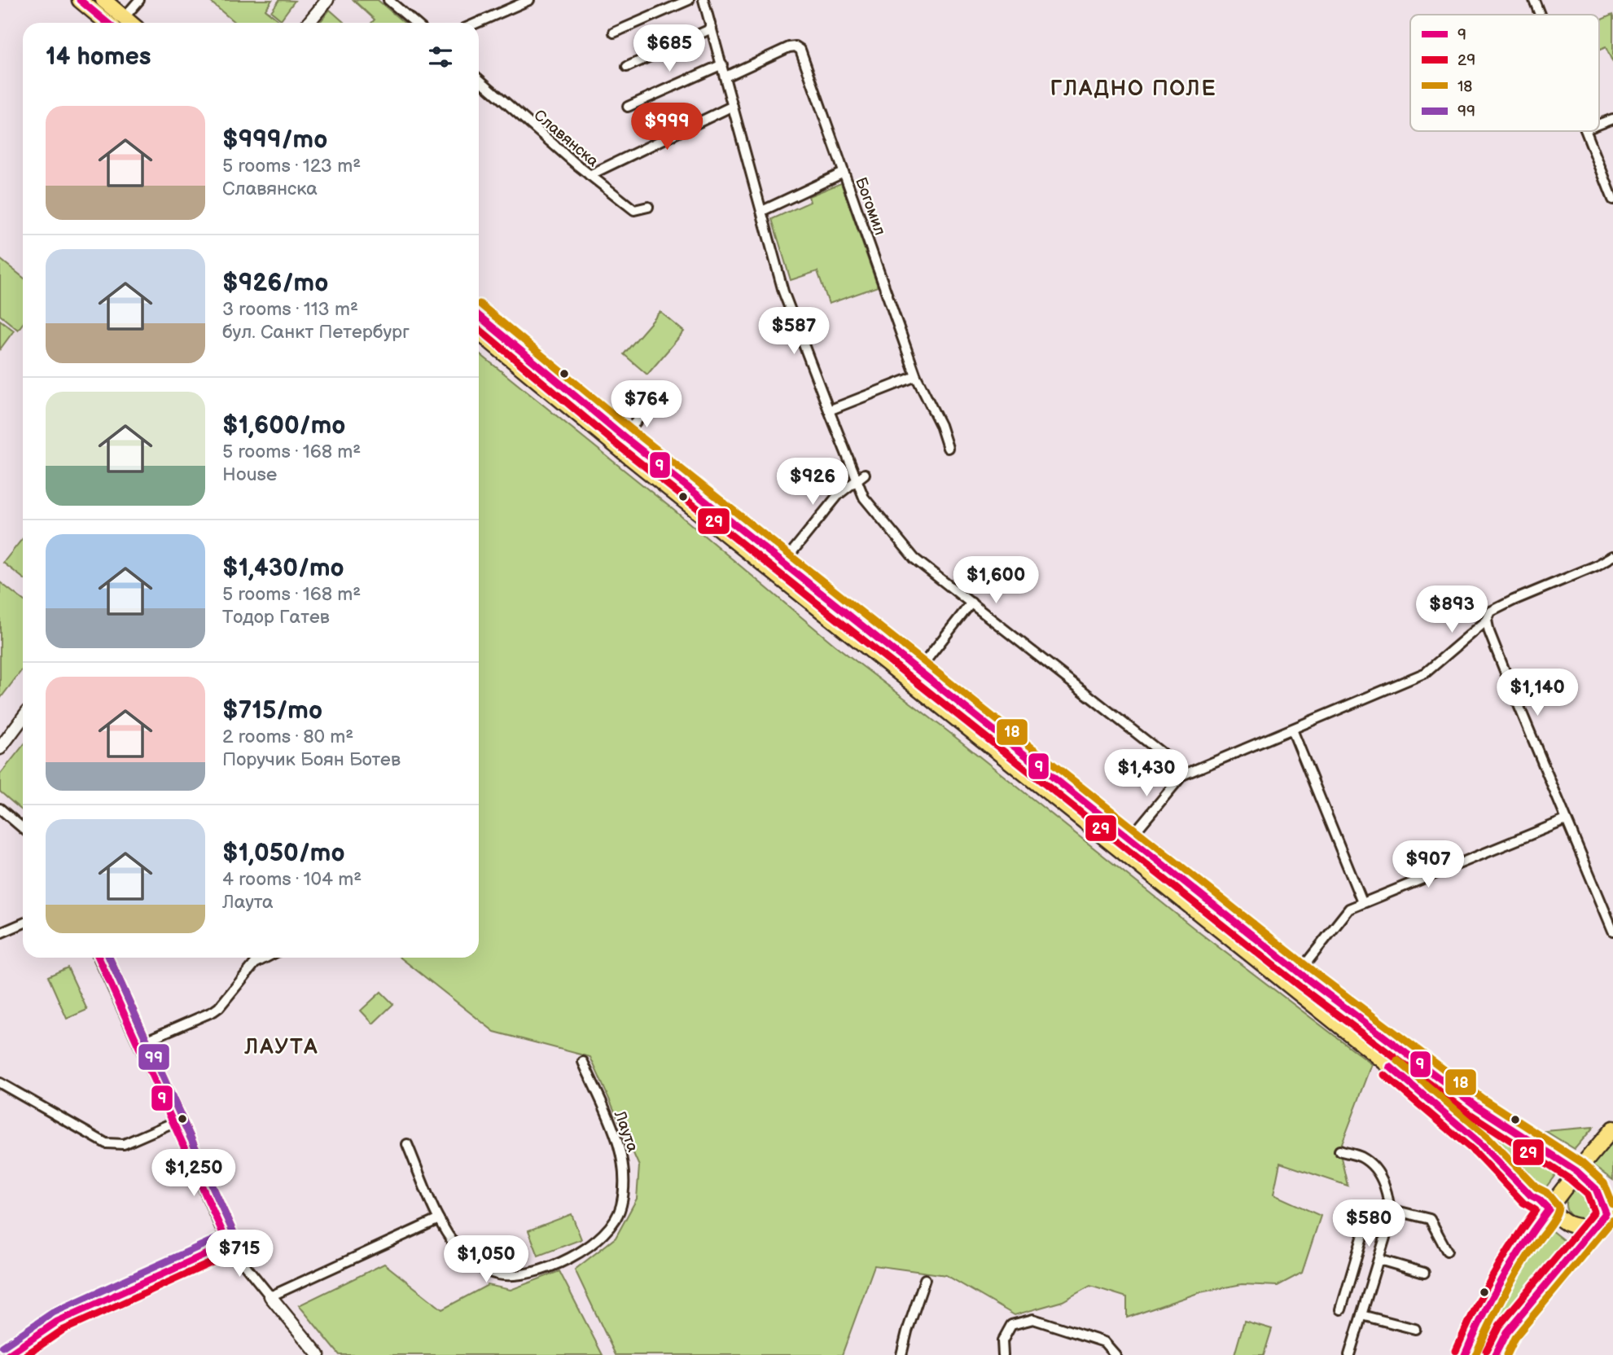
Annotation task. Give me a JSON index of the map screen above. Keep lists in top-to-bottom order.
{
  "streets": {
    "street": ["Славянска", "Богомил", "Лаута"]
  },
  "districts": ["ГЛАДНО ПОЛЕ", "ЛАУТА"],
  "lines": [
    "transit line 9",
    "transit line 18",
    "transit line 29",
    "transit line 99"
  ],
  "legend": [
    "9",
    "29",
    "18",
    "99"
  ],
  "page": {
    "heading": "14 homes",
    "price": [
      "$685",
      "$999",
      "$587",
      "$764",
      "$926",
      "$1,600",
      "$893",
      "$1,140",
      "$1,430",
      "$907",
      "$1,250",
      "$580",
      "$715",
      "$1,050"
    ],
    "list": [
      {
        "name": "$999/mo",
        "note": "5 rooms · 123 m² · Славянска"
      },
      {
        "name": "$926/mo",
        "note": "3 rooms · 113 m² · бул. Санкт Петербург"
      },
      {
        "name": "$1,600/mo",
        "note": "5 rooms · 168 m² · House"
      },
      {
        "name": "$1,430/mo",
        "note": "5 rooms · 168 m² · Тодор Гатев"
      },
      {
        "name": "$715/mo",
        "note": "2 rooms · 80 m² · Поручик Боян Ботев"
      },
      {
        "name": "$1,050/mo",
        "note": "4 rooms · 104 m² · Лаута"
      }
    ]
  }
}
